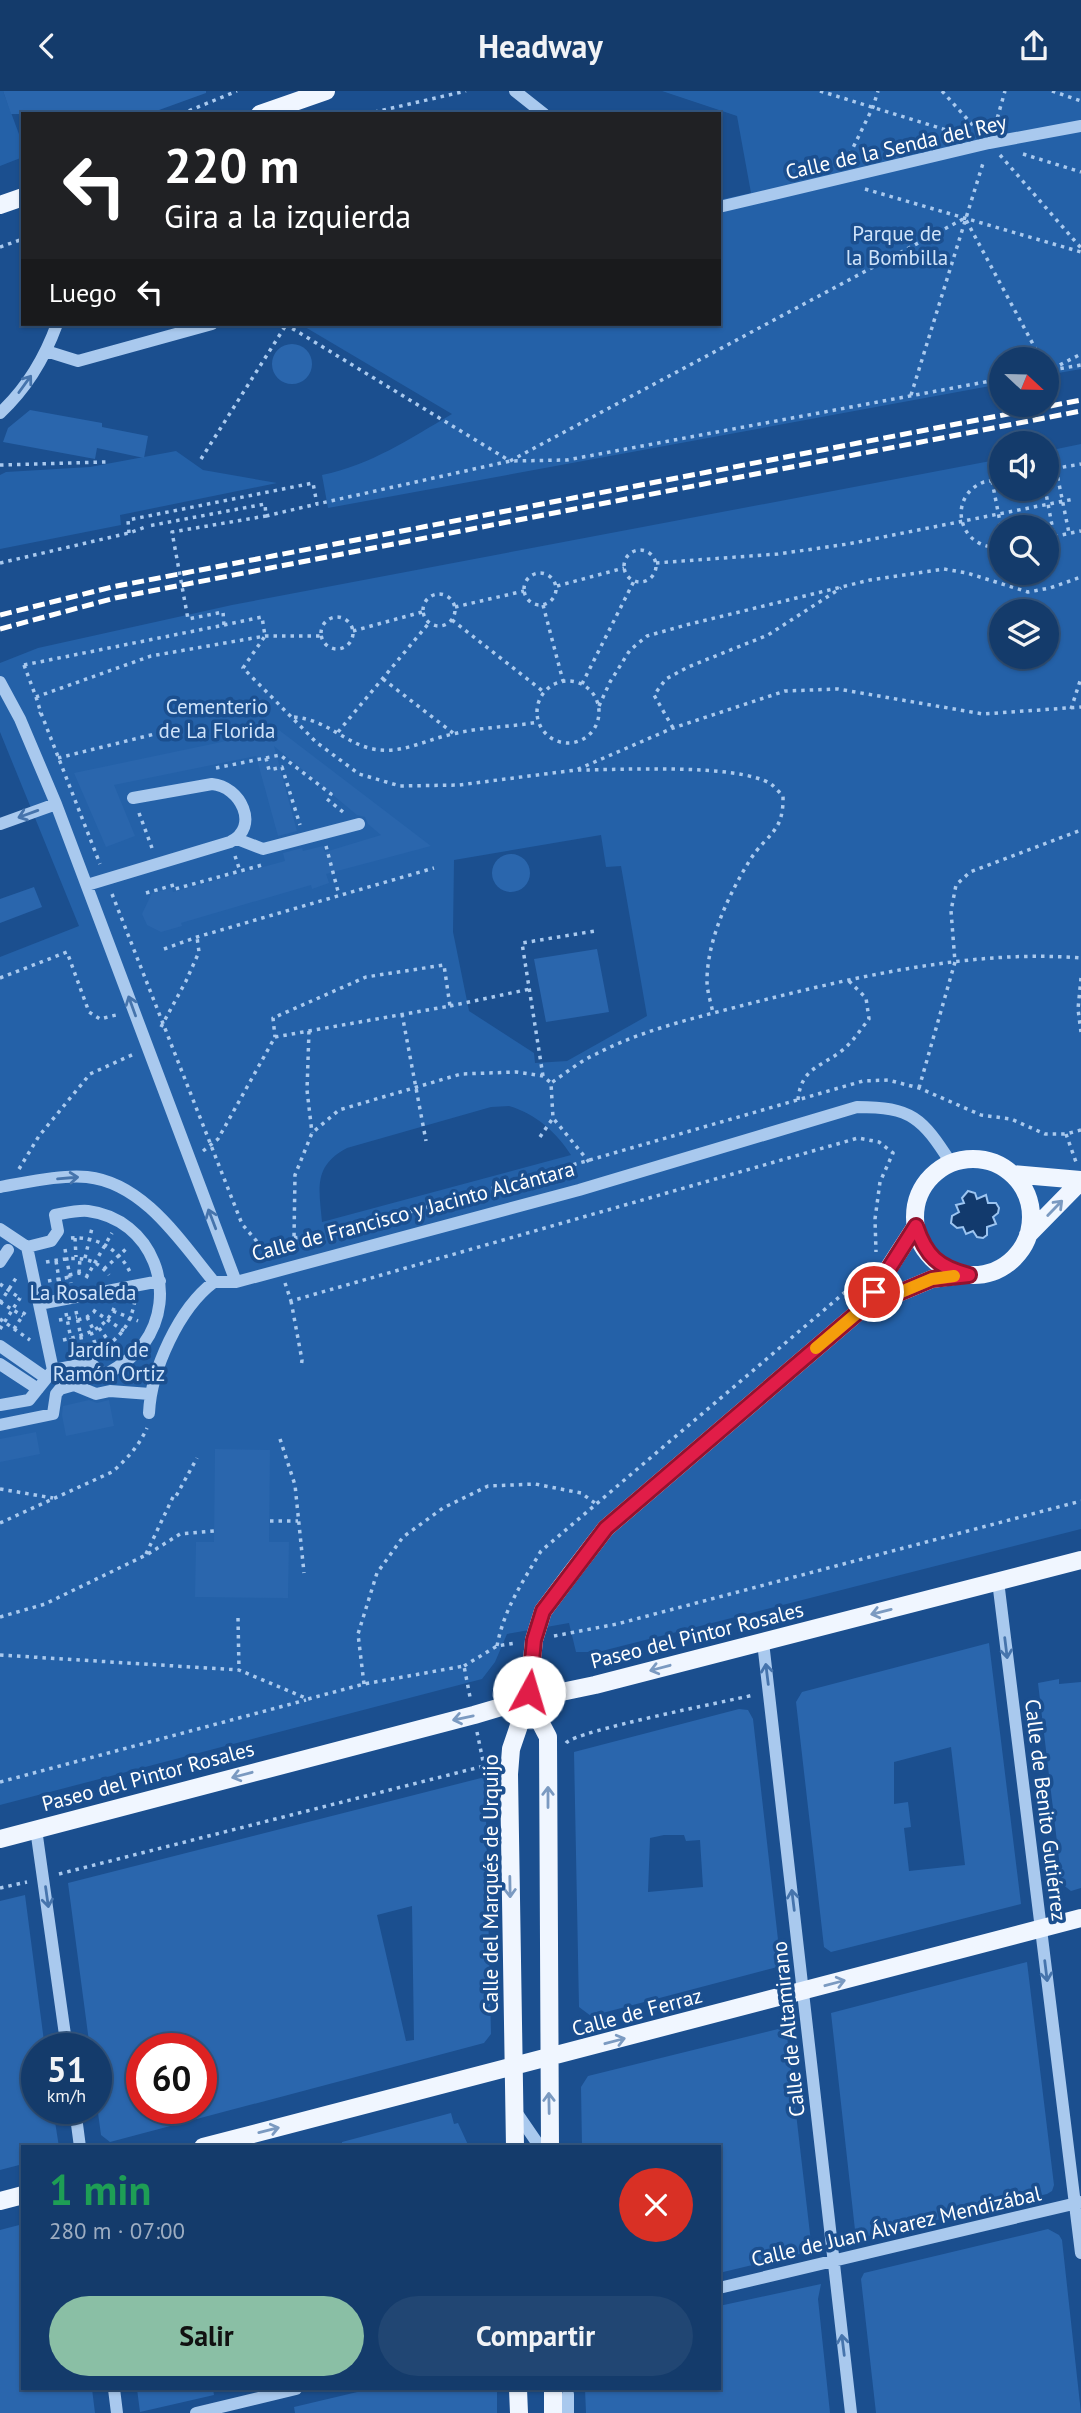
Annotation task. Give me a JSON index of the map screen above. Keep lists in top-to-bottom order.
{
  "streets": {
    "main road": ["Paseo del Pintor Rosales", "Calle del Marqués de Urquijo", "Calle de Ferraz"],
    "street": [
      "Calle de la Senda del Rey",
      "Calle de Francisco y Jacinto Alcántara",
      "Calle de Benito Gutiérrez",
      "Calle de Altamirano",
      "Calle de Juan Álvarez Mendizábal"
    ]
  },
  "crossings": [
    ["Paseo del Pintor Rosales", "Calle de Benito Gutiérrez"],
    ["Paseo del Pintor Rosales", "Calle del Marqués de Urquijo"],
    ["Paseo del Pintor Rosales", "Calle de Altamirano"],
    ["Calle de Benito Gutiérrez", "Calle de Ferraz"],
    ["Calle de Benito Gutiérrez", "Calle de Juan Álvarez Mendizábal"],
    ["Calle del Marqués de Urquijo", "Calle de Ferraz"],
    ["Calle de Ferraz", "Calle de Altamirano"],
    ["Calle de Altamirano", "Calle de Juan Álvarez Mendizábal"]
  ],
  "one_way": [
    "Paseo del Pintor Rosales",
    "Calle de Benito Gutiérrez",
    "Calle de Ferraz",
    "Calle de Altamirano"
  ],
  "parks": [
    "Parque de la Bombilla",
    "Cementerio de La Florida",
    "La Rosaleda",
    "Jardín de Ramón Ortiz"
  ],
  "north": "right",
  "page": {
    "header": "Headway",
    "turn": ["220 m", "Gira a la izquierda"],
    "then": "Luego",
    "speed": "51 km/h",
    "limit": "60",
    "heading": ["1 min", "280 m · 07:00"],
    "buttons": ["Salir", "Compartir"]
  }
}
